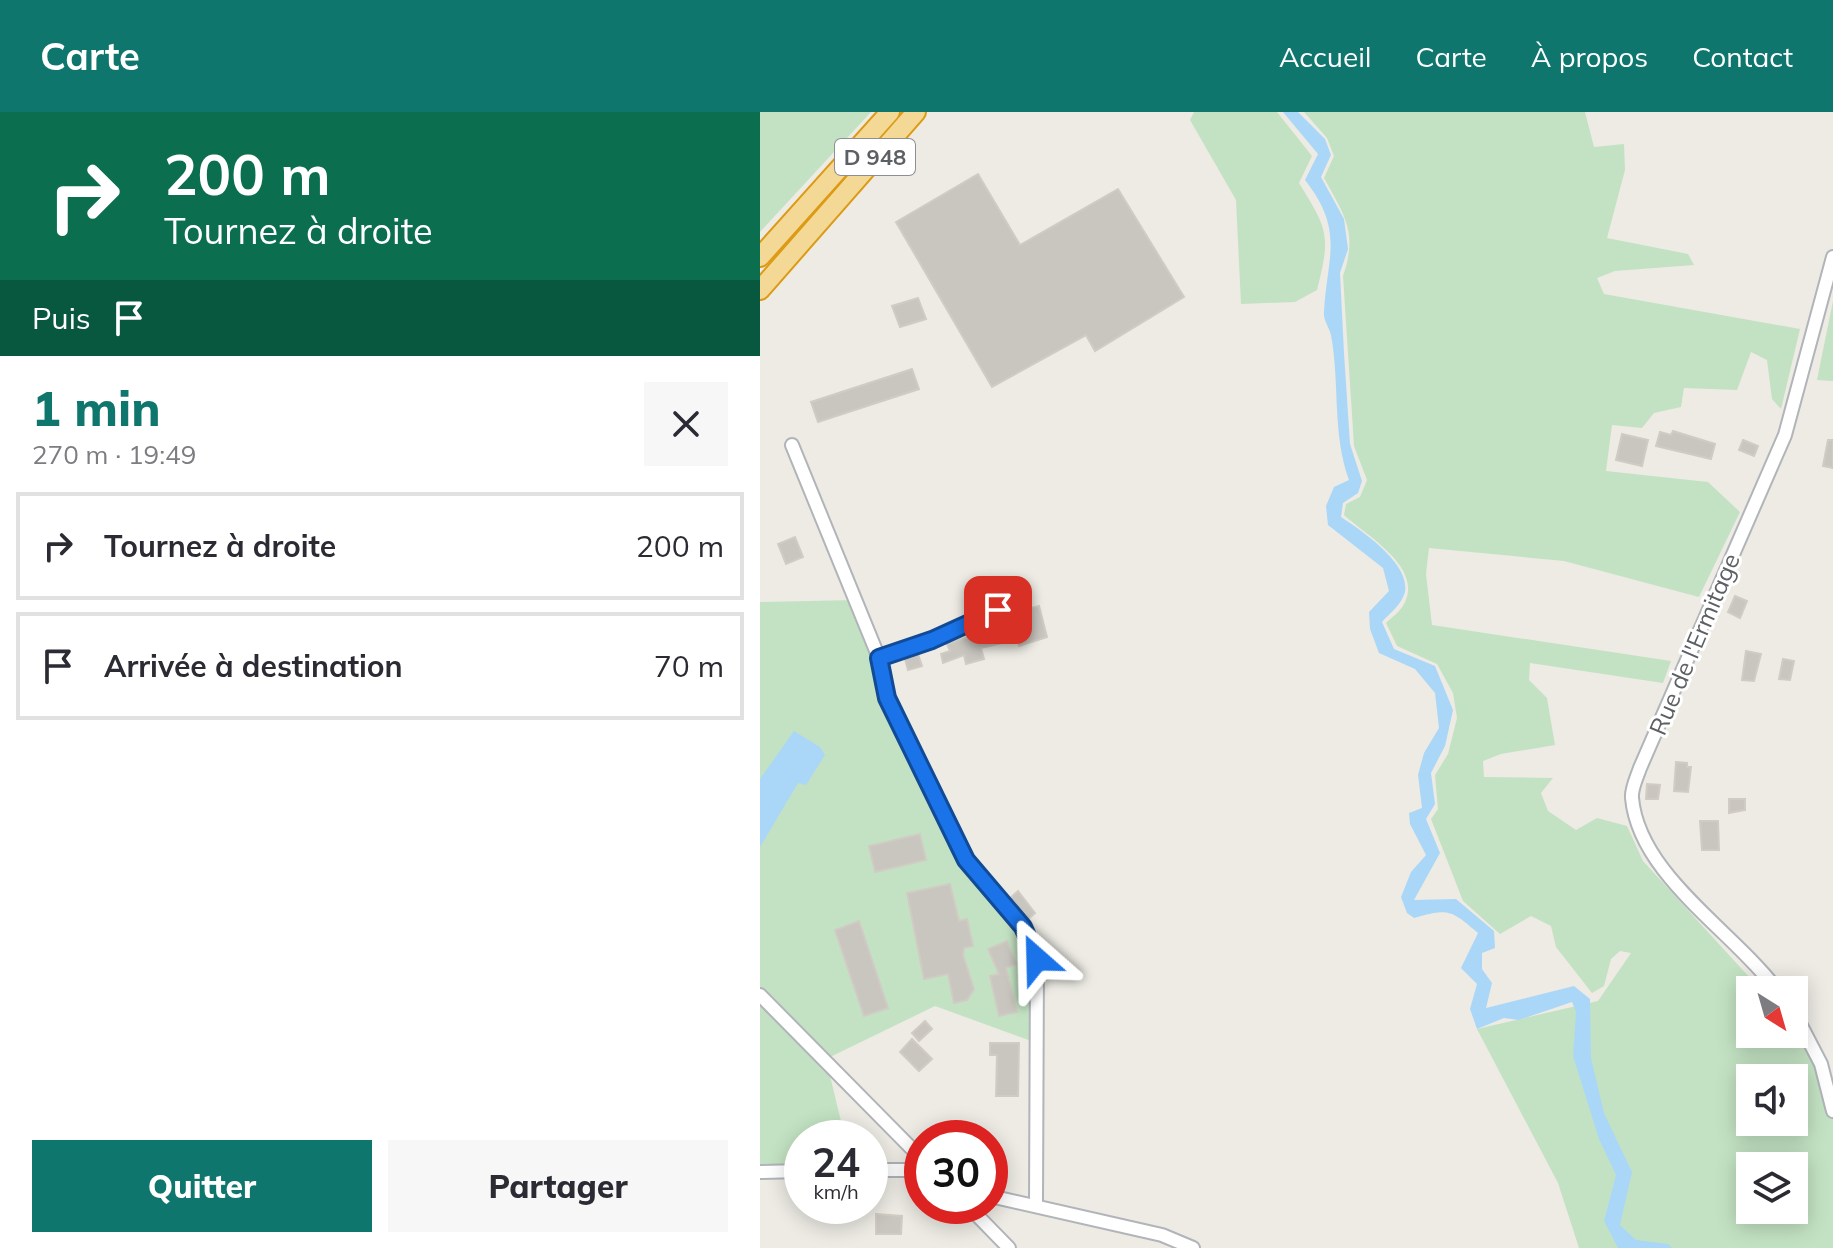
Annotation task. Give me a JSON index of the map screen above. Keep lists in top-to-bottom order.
{
  "streets": {
    "highway": ["D 948"],
    "street": ["Rue de l'Ermitage"]
  },
  "north": "bottom right",
  "page": {
    "header": "Carte",
    "nav": [
      "Accueil",
      "Carte",
      "À propos",
      "Contact"
    ],
    "turn": ["200 m", "Tournez à droite"],
    "then": "Puis",
    "heading": ["1 min", "270 m · 19:49"],
    "list": [
      {
        "name": "Tournez à droite",
        "value": "200 m"
      },
      {
        "name": "Arrivée à destination",
        "value": "70 m"
      }
    ],
    "speed": "24 km/h",
    "limit": "30",
    "buttons": ["Quitter", "Partager"]
  }
}
